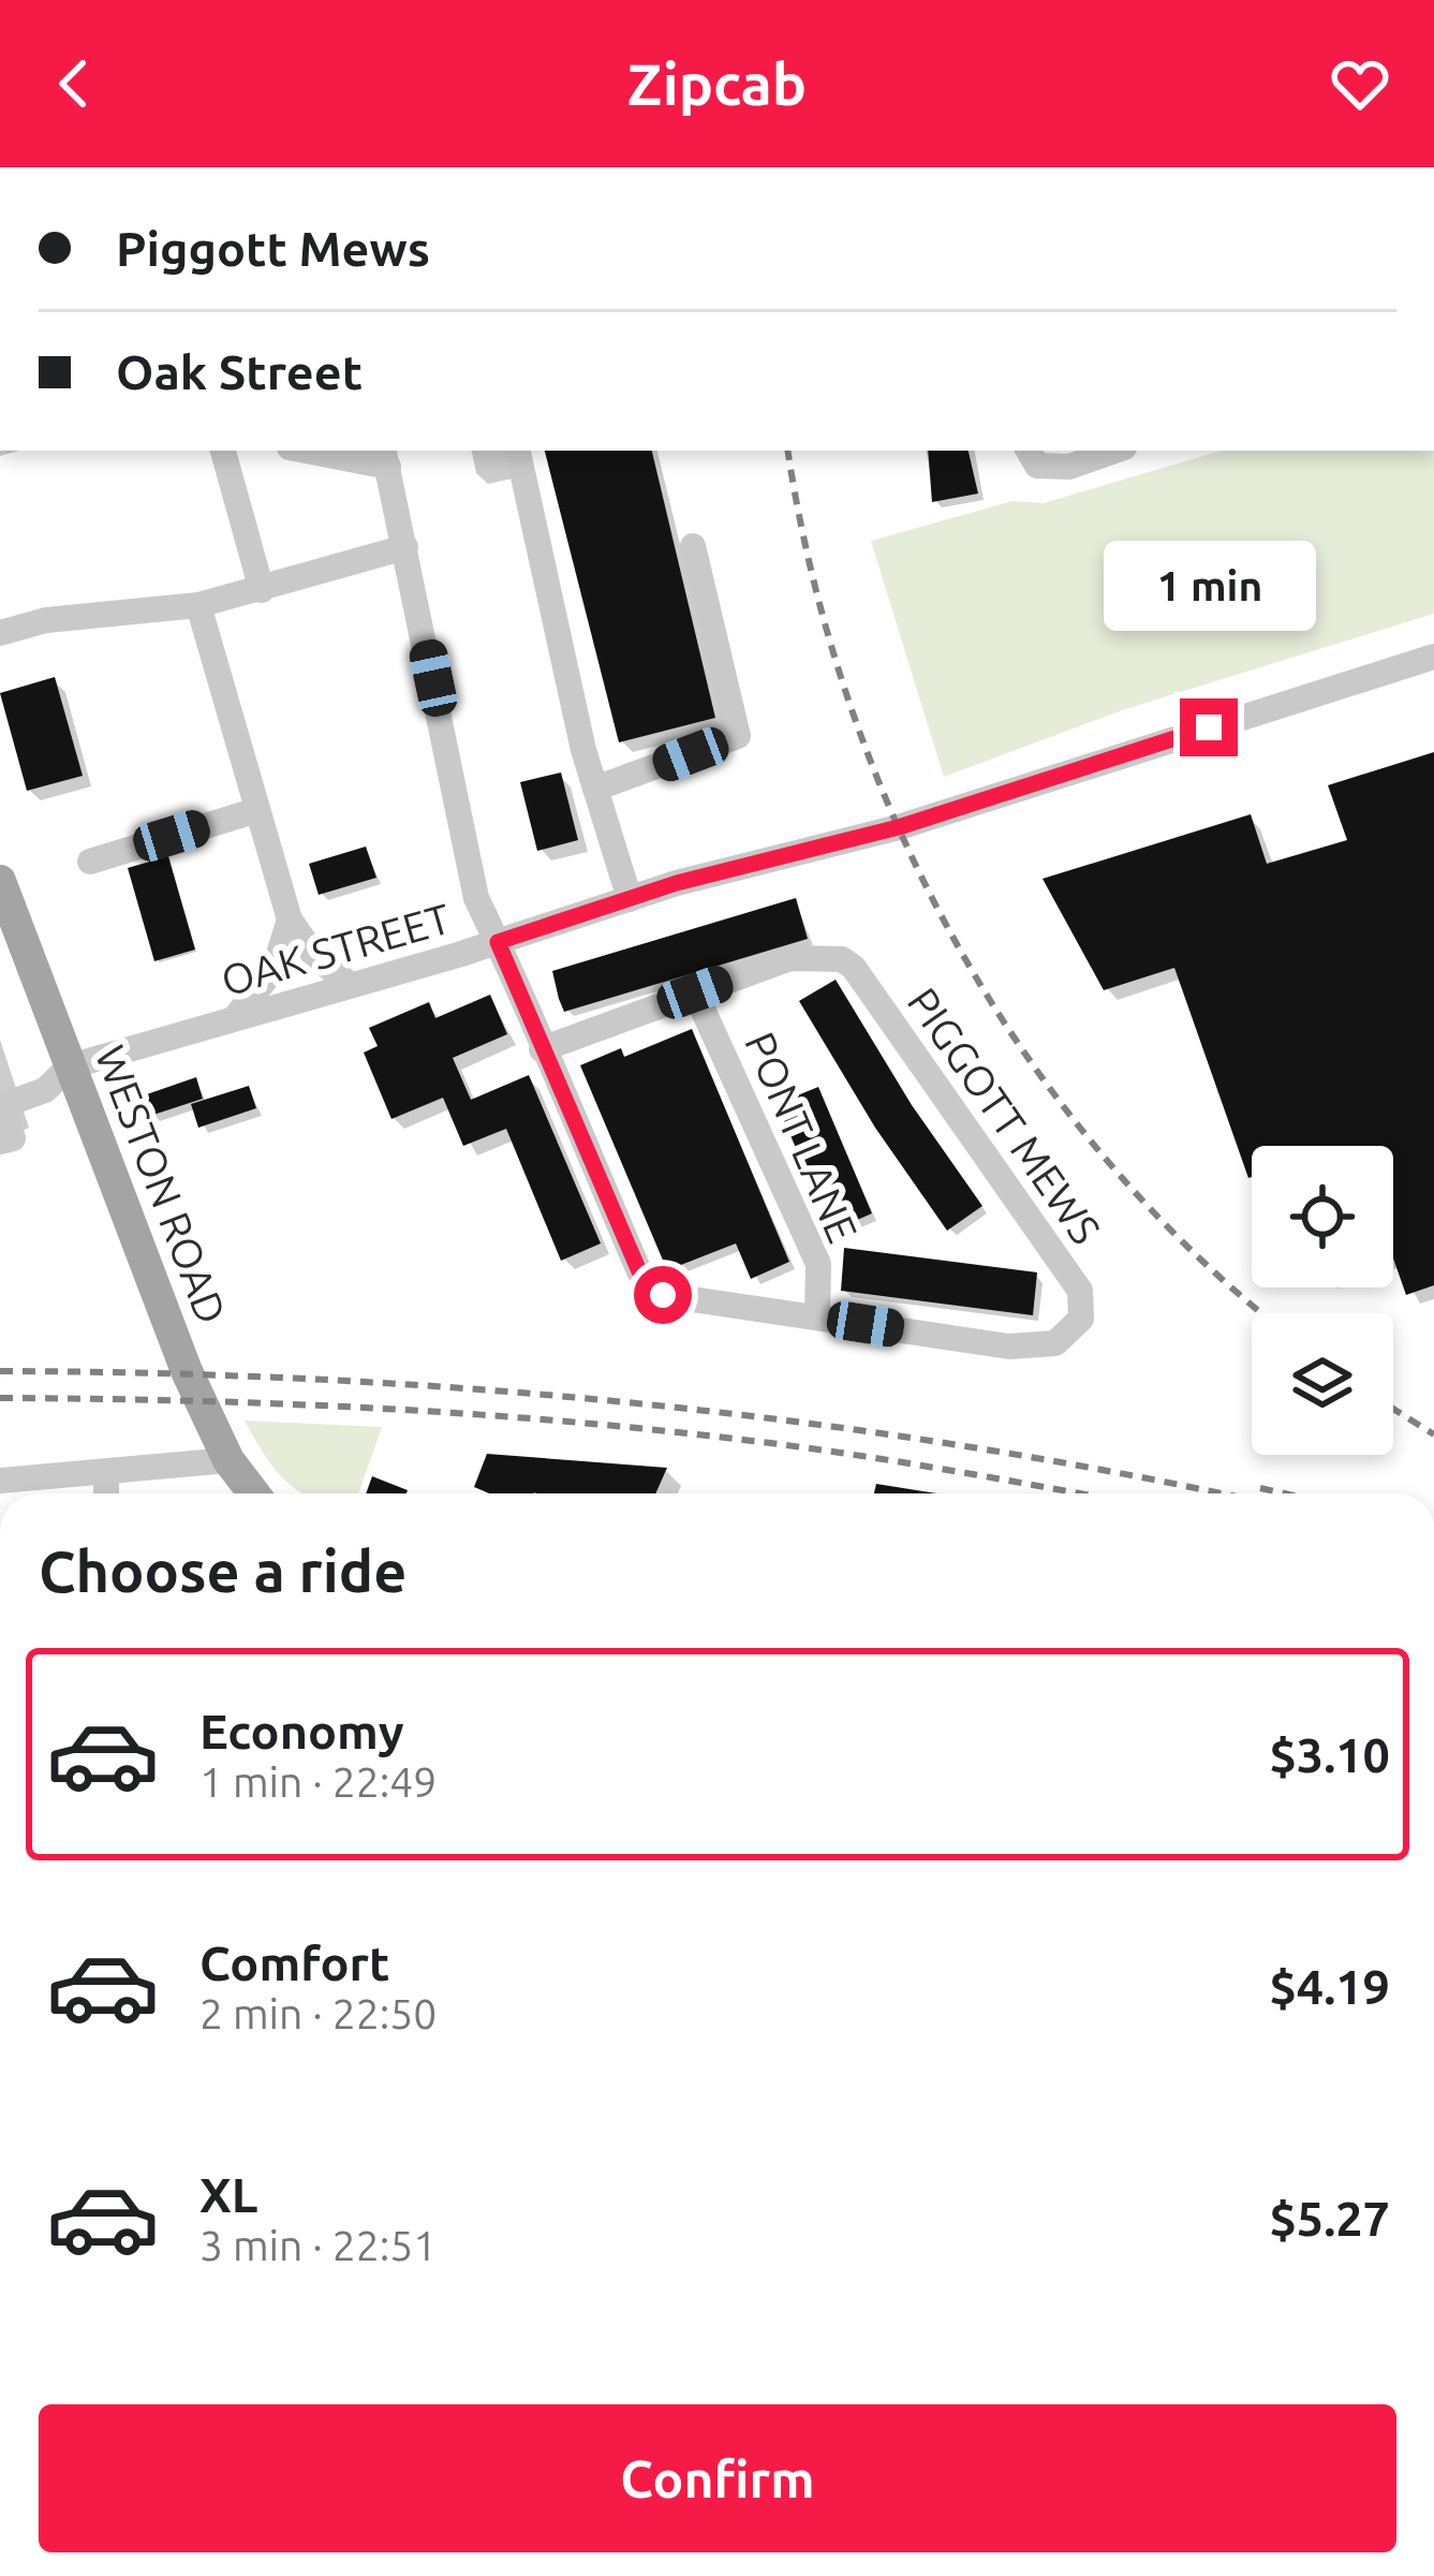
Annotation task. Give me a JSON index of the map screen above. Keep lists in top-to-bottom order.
{
  "streets": {
    "main road": ["WESTON ROAD"],
    "street": ["OAK STREET", "PIGGOTT MEWS", "PONT LANE"]
  },
  "crossings": [
    ["OAK STREET", "PIGGOTT MEWS"],
    ["OAK STREET", "WESTON ROAD"],
    ["PIGGOTT MEWS", "PONT LANE"]
  ],
  "page": {
    "header": "Zipcab",
    "banner": ["Piggott Mews", "Oak Street"],
    "bubble": "1 min",
    "heading": "Choose a ride",
    "list": [
      {
        "name": "Economy",
        "note": "1 min · 22:49",
        "value": "$3.10"
      },
      {
        "name": "Comfort",
        "note": "2 min · 22:50",
        "value": "$4.19"
      },
      {
        "name": "XL",
        "note": "3 min · 22:51",
        "value": "$5.27"
      }
    ],
    "buttons": "Confirm"
  }
}
